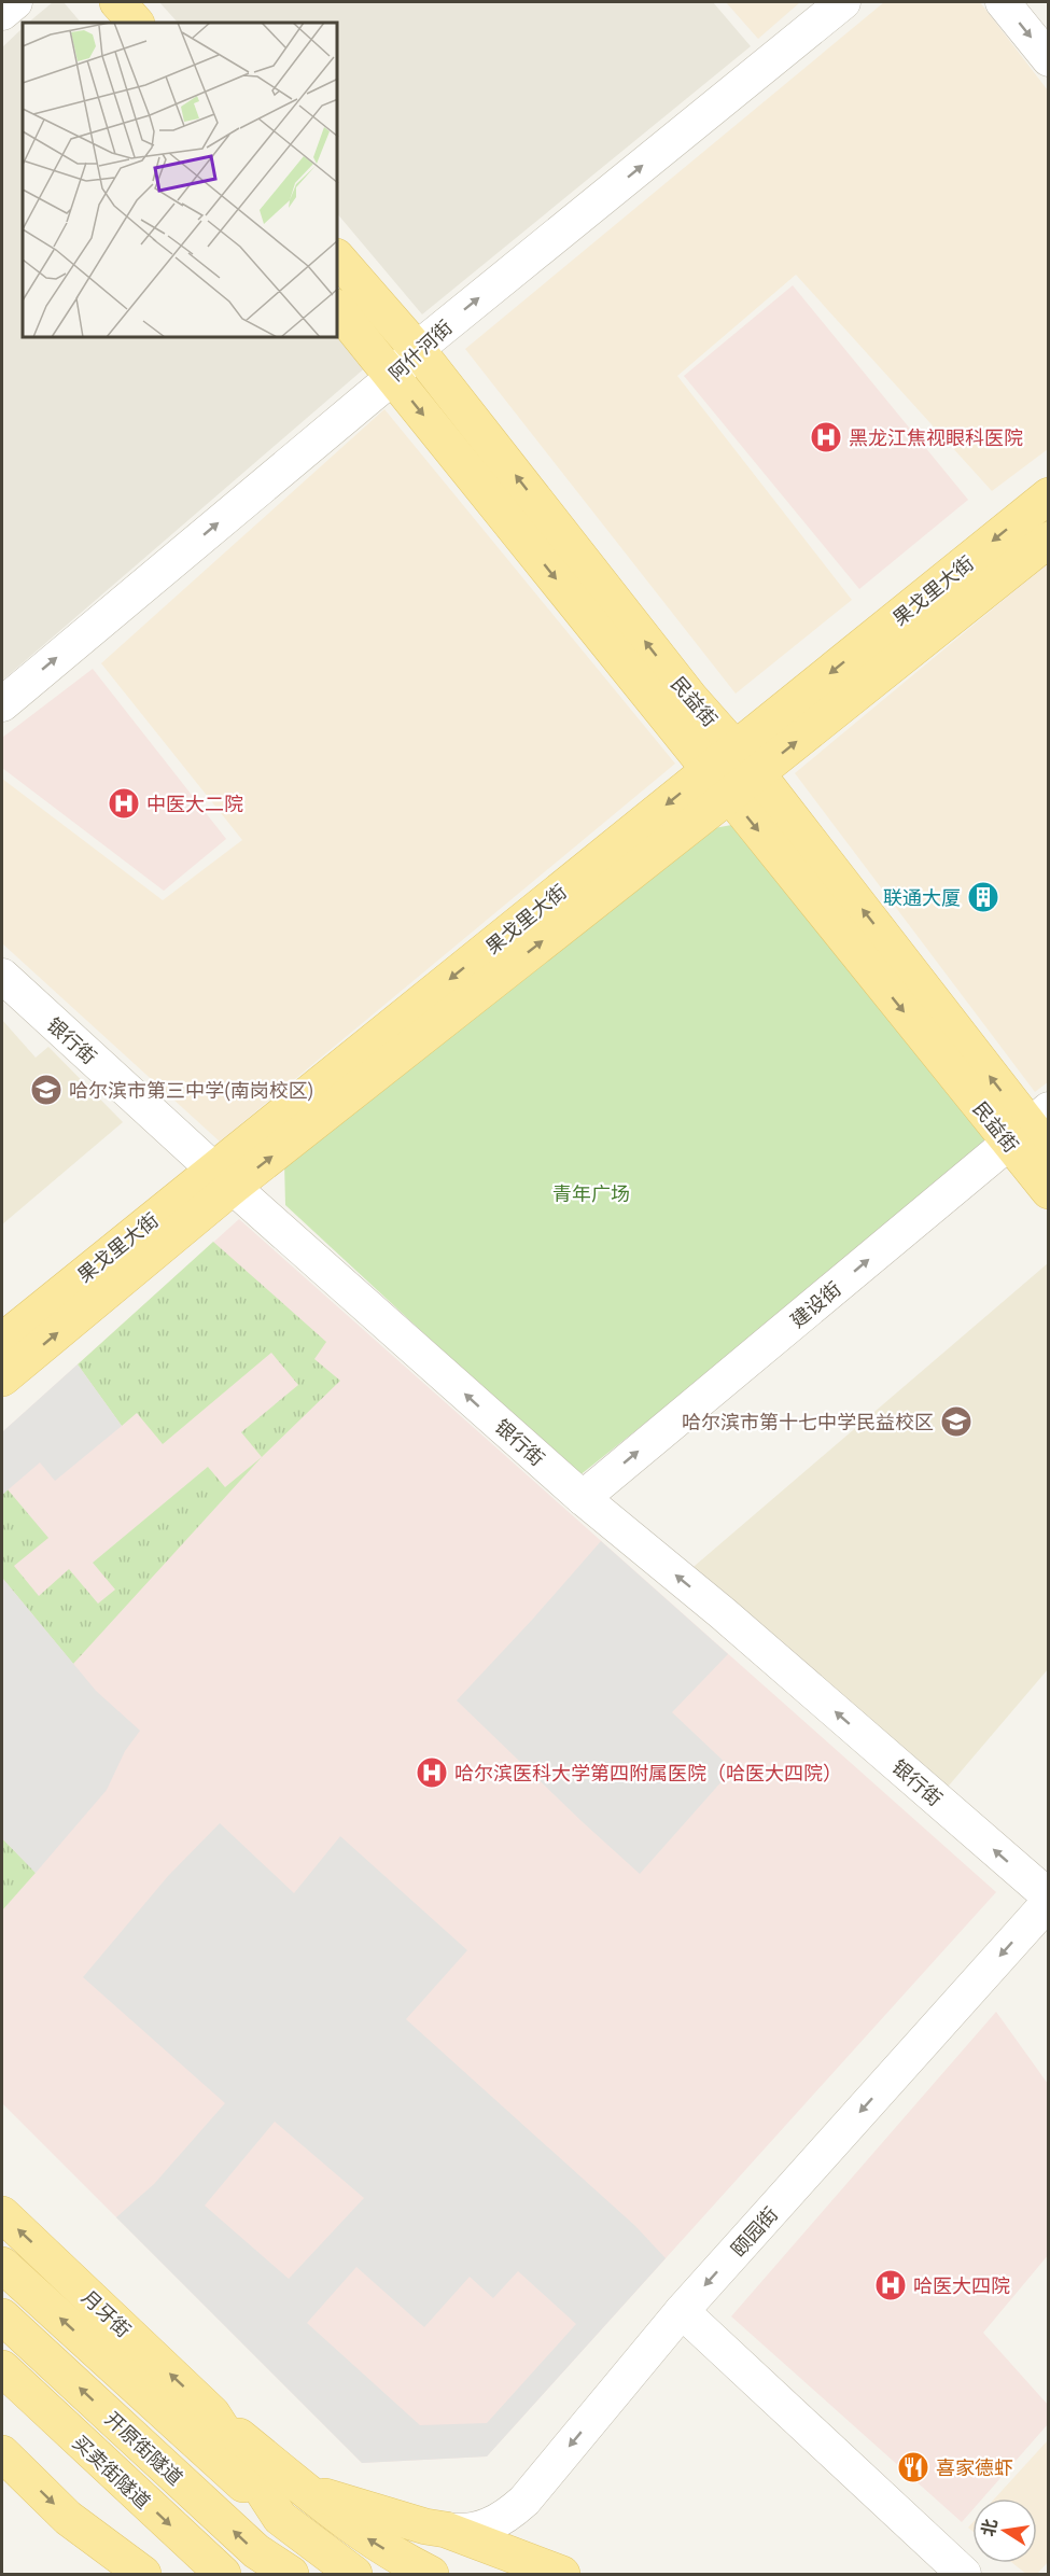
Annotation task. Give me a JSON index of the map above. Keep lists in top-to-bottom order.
{
  "streets": {
    "main road": [
      "果戈里大街",
      "民益街",
      "月牙街",
      "开原街隧道",
      "买卖街隧道"
    ],
    "street": [
      "阿什河街",
      "银行街",
      "建设街",
      "颐园街"
    ]
  },
  "crossings": [
    ["阿什河街", "民益街"],
    ["果戈里大街", "民益街"],
    ["果戈里大街", "银行街"],
    ["民益街", "建设街"],
    ["银行街", "建设街"]
  ],
  "one_way": [
    "阿什河街",
    "银行街",
    "建设街",
    "颐园街"
  ],
  "parks": ["青年广场"],
  "places": {
    "hospital": [
      "黑龙江焦视眼科医院",
      "中医大二院",
      "哈尔滨医科大学第四附属医院（哈医大四院）",
      "哈医大四院"
    ],
    "building": ["联通大厦"],
    "school or university": ["哈尔滨市第三中学(南岗校区)", "哈尔滨市第十七中学民益校区"],
    "restaurant": ["喜家德虾"]
  },
  "north": "left"
}
